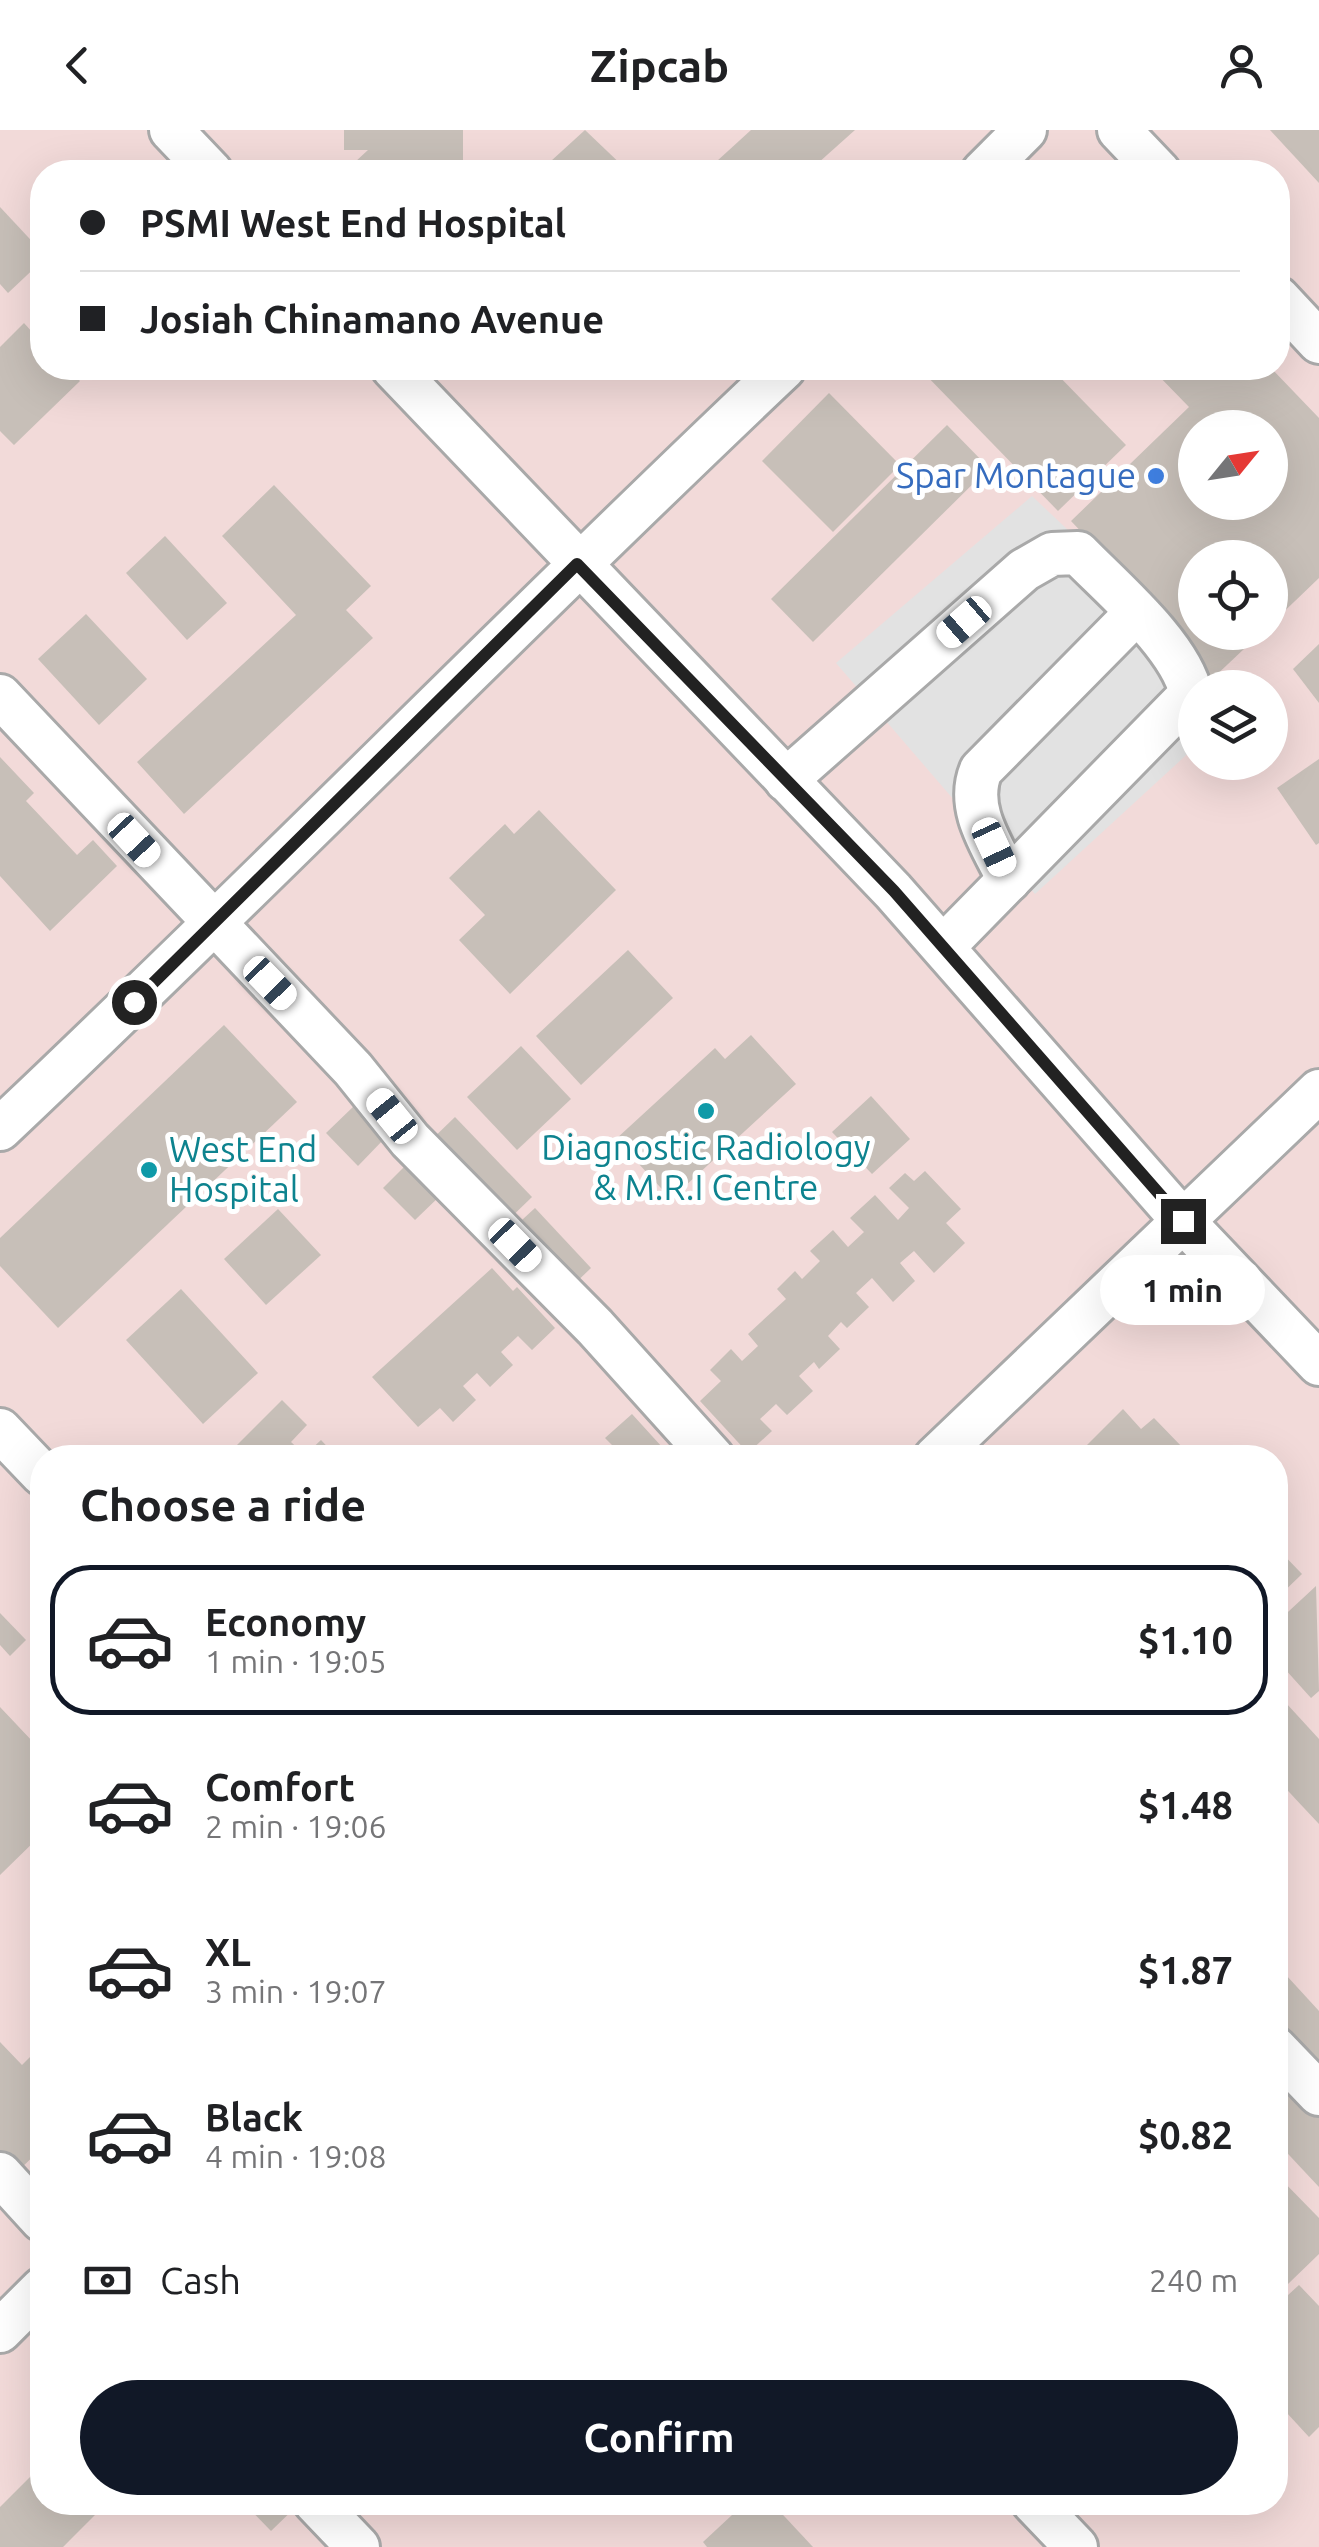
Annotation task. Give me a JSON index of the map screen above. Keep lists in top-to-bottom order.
{
  "places": ["Spar Montague", "Diagnostic Radiology & M.R.I Centre", "West End Hospital"],
  "north": "top right",
  "page": {
    "header": "Zipcab",
    "banner": ["PSMI West End Hospital", "Josiah Chinamano Avenue"],
    "bubble": "1 min",
    "heading": "Choose a ride",
    "list": [
      {
        "name": "Economy",
        "note": "1 min · 19:05",
        "value": "$1.10"
      },
      {
        "name": "Comfort",
        "note": "2 min · 19:06",
        "value": "$1.48"
      },
      {
        "name": "XL",
        "note": "3 min · 19:07",
        "value": "$1.87"
      },
      {
        "name": "Black",
        "note": "4 min · 19:08",
        "value": "$0.82"
      }
    ],
    "pay": ["Cash", "240 m"],
    "buttons": "Confirm"
  }
}
